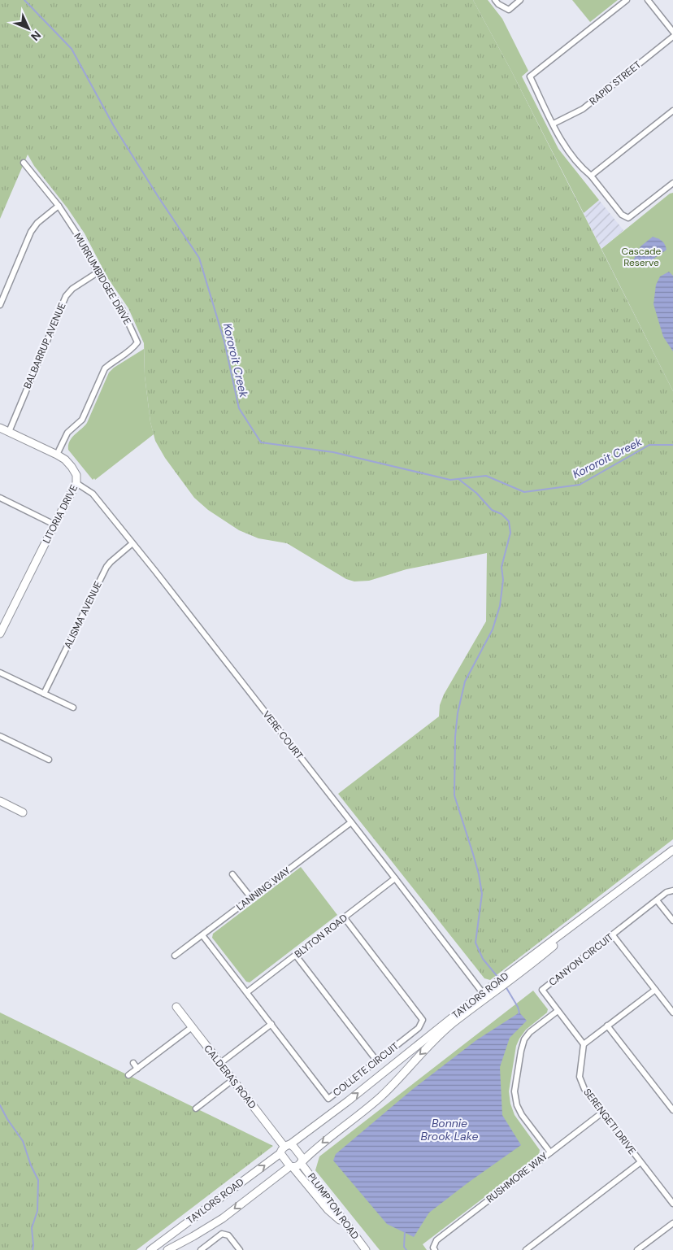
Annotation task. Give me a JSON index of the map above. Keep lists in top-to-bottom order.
{
  "streets": {
    "street": [
      "RAPID STREET",
      "MURRUMBIDGEE DRIVE",
      "BALBARRUP AVENUE",
      "LITORIA DRIVE",
      "ALISMA AVENUE",
      "VERE COURT",
      "LANNING WAY",
      "BLYTON ROAD",
      "CANYON CIRCUIT",
      "TAYLORS ROAD",
      "COLLETE CIRCUIT",
      "CALDERAS ROAD",
      "SERENGETI DRIVE",
      "RUSHMORE WAY",
      "PLUMPTON ROAD"
    ]
  },
  "crossings": [
    ["MURRUMBIDGEE DRIVE", "BALBARRUP AVENUE"],
    ["MURRUMBIDGEE DRIVE", "LITORIA DRIVE"],
    ["BALBARRUP AVENUE", "LITORIA DRIVE"],
    ["LITORIA DRIVE", "VERE COURT"],
    ["ALISMA AVENUE", "VERE COURT"],
    ["VERE COURT", "LANNING WAY"],
    ["VERE COURT", "BLYTON ROAD"],
    ["VERE COURT", "TAYLORS ROAD"],
    ["LANNING WAY", "COLLETE CIRCUIT"],
    ["BLYTON ROAD", "COLLETE CIRCUIT"],
    ["CANYON CIRCUIT", "SERENGETI DRIVE"],
    ["CANYON CIRCUIT", "RUSHMORE WAY"],
    ["TAYLORS ROAD", "CALDERAS ROAD"],
    ["TAYLORS ROAD", "PLUMPTON ROAD"],
    ["CALDERAS ROAD", "PLUMPTON ROAD"]
  ],
  "water": ["Kororoit Creek", "Bonnie Brook Lake"],
  "parks": ["Cascade Reserve"],
  "north": "bottom right"
}
